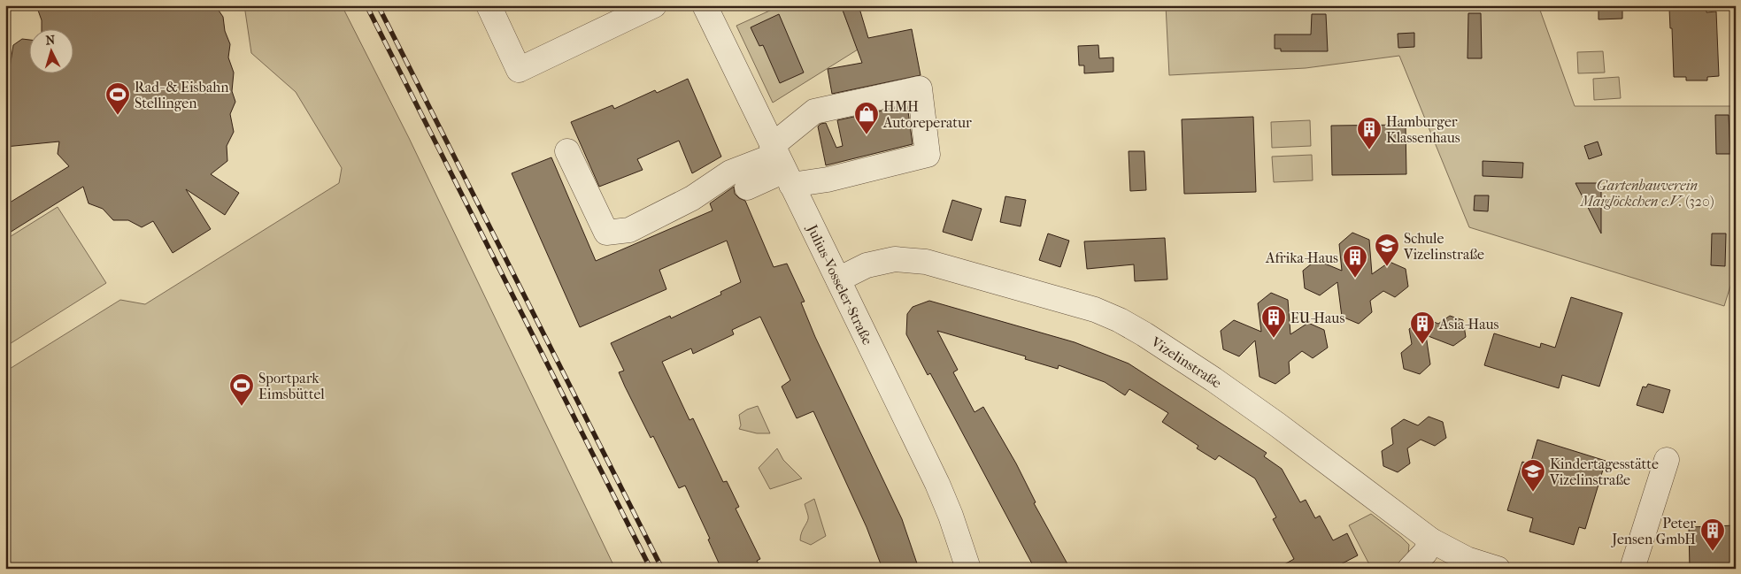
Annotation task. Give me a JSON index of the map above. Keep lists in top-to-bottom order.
{
  "streets": {
    "street": ["Julius-Vosseler-Straße", "Vizelinstraße"]
  },
  "crossings": [
    ["Julius-Vosseler-Straße", "Vizelinstraße"]
  ],
  "parks": ["Gartenbauverein Maiglöckchen e.V. (320)"],
  "places": {
    "sports": ["Rad- & Eisbahn Stellingen", "Sportpark Eimsbüttel"],
    "shop": ["HMH Autoreperatur"],
    "building": [
      "Hamburger Klassenhaus",
      "Afrika-Haus",
      "EU-Haus",
      "Asia-Haus",
      "Peter Jensen GmbH"
    ],
    "school or university": ["Schule Vizelinstraße", "Kindertagesstätte Vizelinstraße"]
  },
  "north": "top"
}
